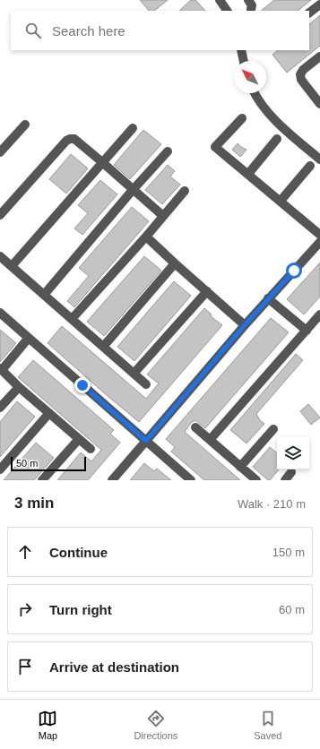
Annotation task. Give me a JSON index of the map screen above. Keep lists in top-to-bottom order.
{
  "scale_bar": "50 m",
  "north": "top left",
  "page": {
    "search": "Search here",
    "scale": "50 m",
    "heading": ["3 min", "Walk · 210 m"],
    "list": [
      ["Continue", "150 m"],
      ["Turn right", "60 m"],
      "Arrive at destination"
    ],
    "nav": ["Map", "Directions", "Saved"]
  }
}
